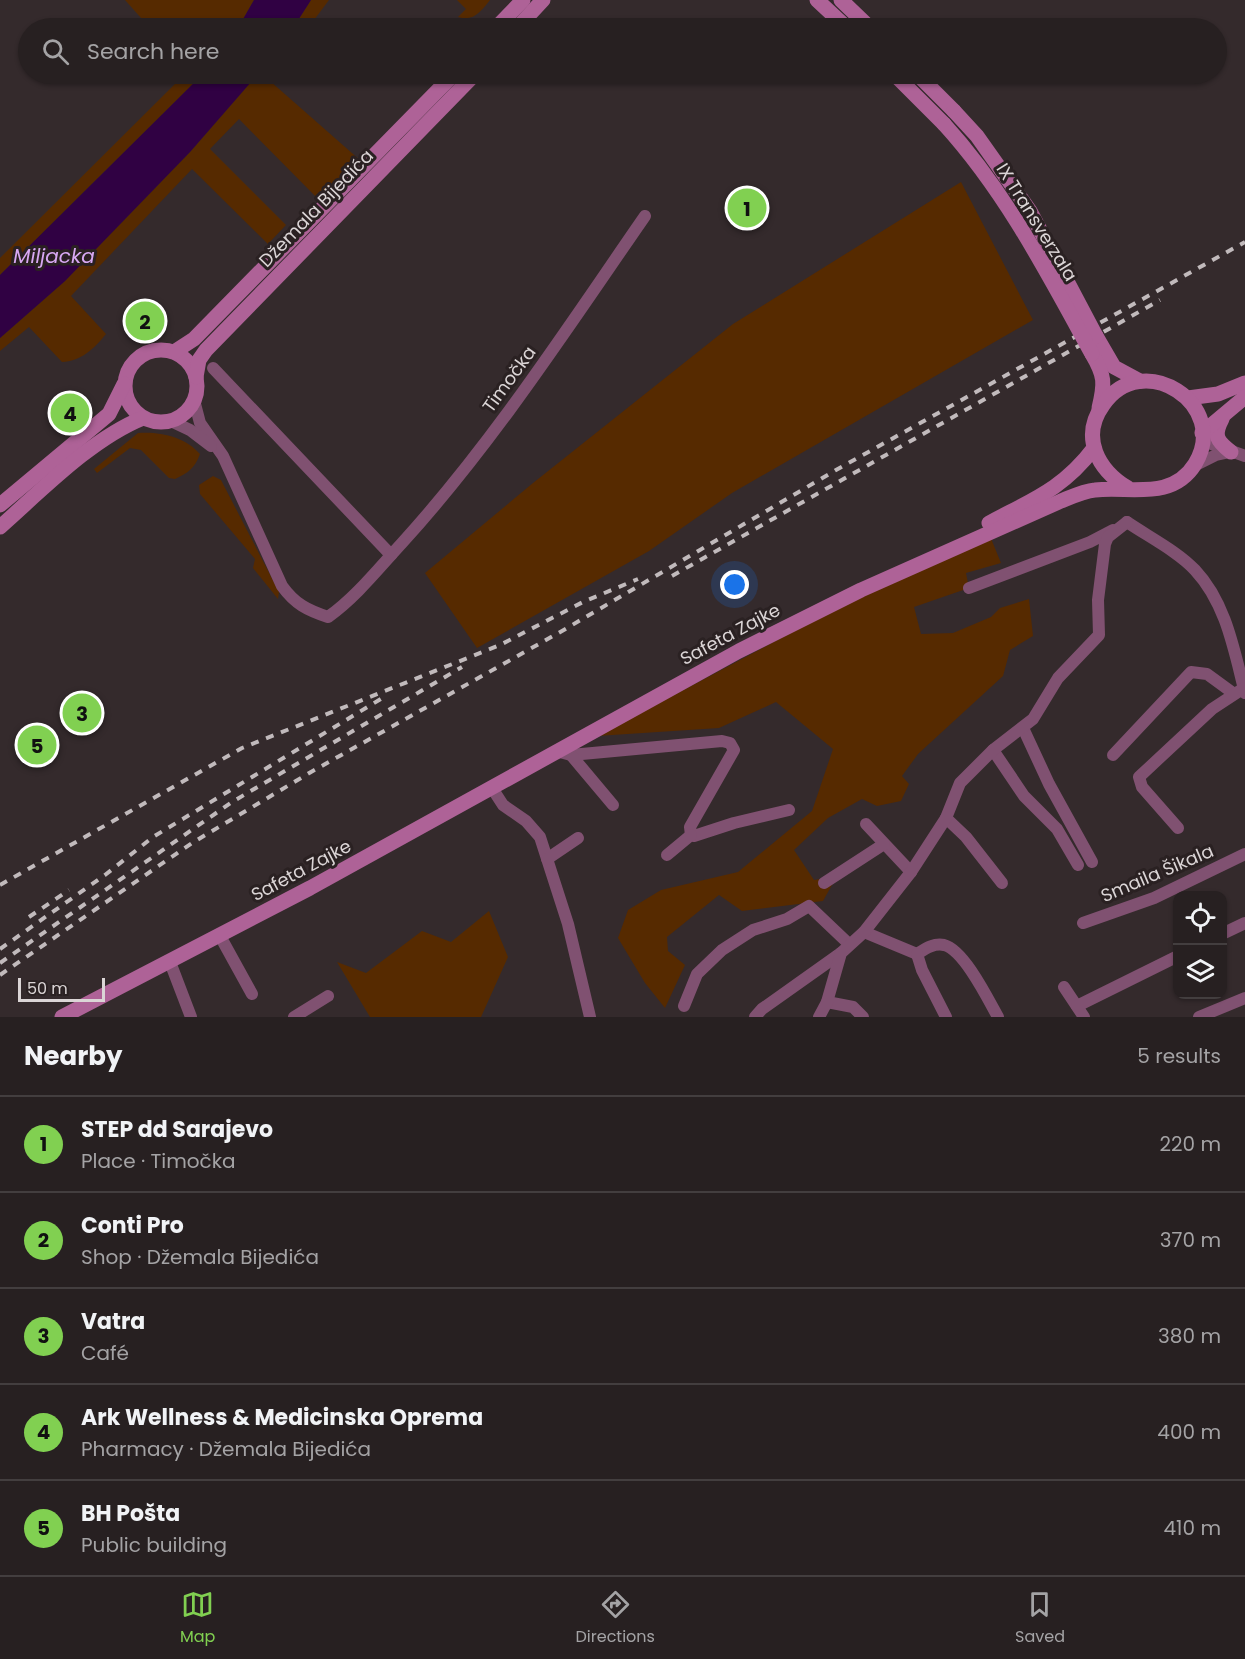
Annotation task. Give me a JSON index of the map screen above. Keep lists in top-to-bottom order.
{
  "streets": {
    "main road": ["Džemala Bijedića", "IX Transverzala", "Safeta Zajke"],
    "street": ["Timočka", "Smaila Šikala"]
  },
  "crossings": [
    ["Džemala Bijedića", "Timočka"]
  ],
  "water": ["Miljacka"],
  "scale_bar": "50 m",
  "page": {
    "search": "Search here",
    "pins": [
      "1",
      "2",
      "4",
      "3",
      "5"
    ],
    "scale": "50 m",
    "heading": ["Nearby", "5 results"],
    "list": [
      {
        "mark": "1",
        "name": "STEP dd Sarajevo",
        "note": "Place · Timočka",
        "value": "220 m"
      },
      {
        "mark": "2",
        "name": "Conti Pro",
        "note": "Shop · Džemala Bijedića",
        "value": "370 m"
      },
      {
        "mark": "3",
        "name": "Vatra",
        "note": "Café",
        "value": "380 m"
      },
      {
        "mark": "4",
        "name": "Ark Wellness & Medicinska Oprema",
        "note": "Pharmacy · Džemala Bijedića",
        "value": "400 m"
      },
      {
        "mark": "5",
        "name": "BH Pošta",
        "note": "Public building",
        "value": "410 m"
      }
    ],
    "nav": ["Map", "Directions", "Saved"]
  }
}
